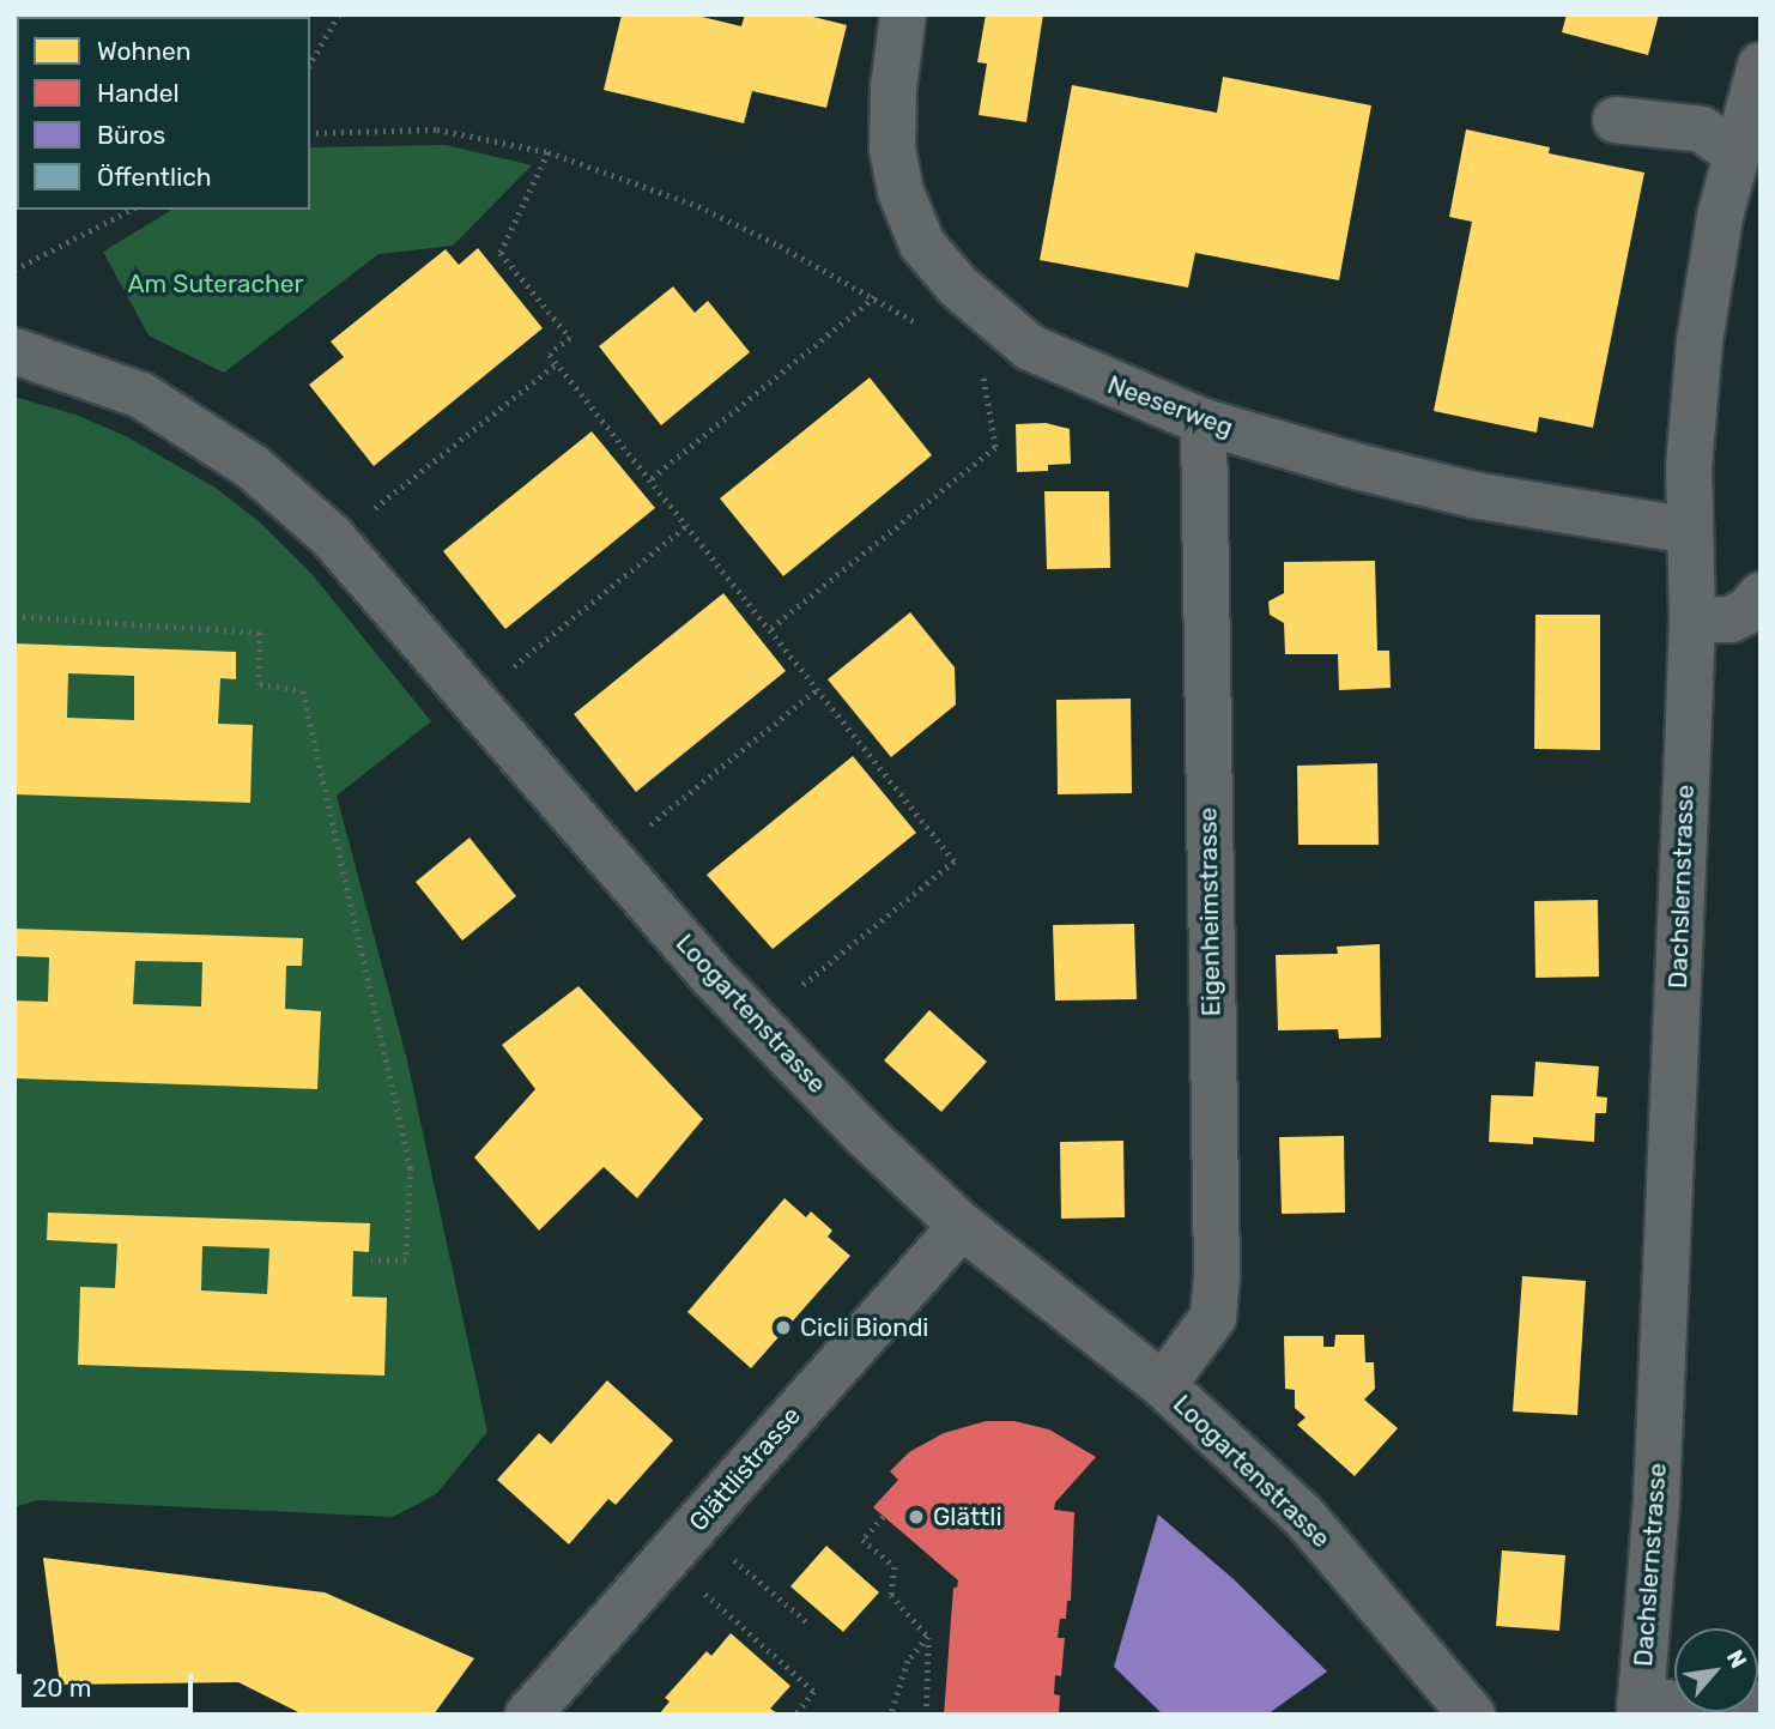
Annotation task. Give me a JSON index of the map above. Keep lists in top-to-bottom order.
{
  "streets": {
    "street": [
      "Neeserweg",
      "Dachslernstrasse",
      "Eigenheimstrasse",
      "Loogartenstrasse",
      "Glättlistrasse"
    ]
  },
  "crossings": [
    ["Neeserweg", "Dachslernstrasse"],
    ["Neeserweg", "Eigenheimstrasse"],
    ["Eigenheimstrasse", "Loogartenstrasse"],
    ["Loogartenstrasse", "Glättlistrasse"]
  ],
  "parks": ["Am Suteracher"],
  "places": ["Cicli Biondi", "Glättli"],
  "legend": [
    "Wohnen",
    "Handel",
    "Büros",
    "Öffentlich"
  ],
  "scale_bar": "20 m",
  "north": "top right"
}
